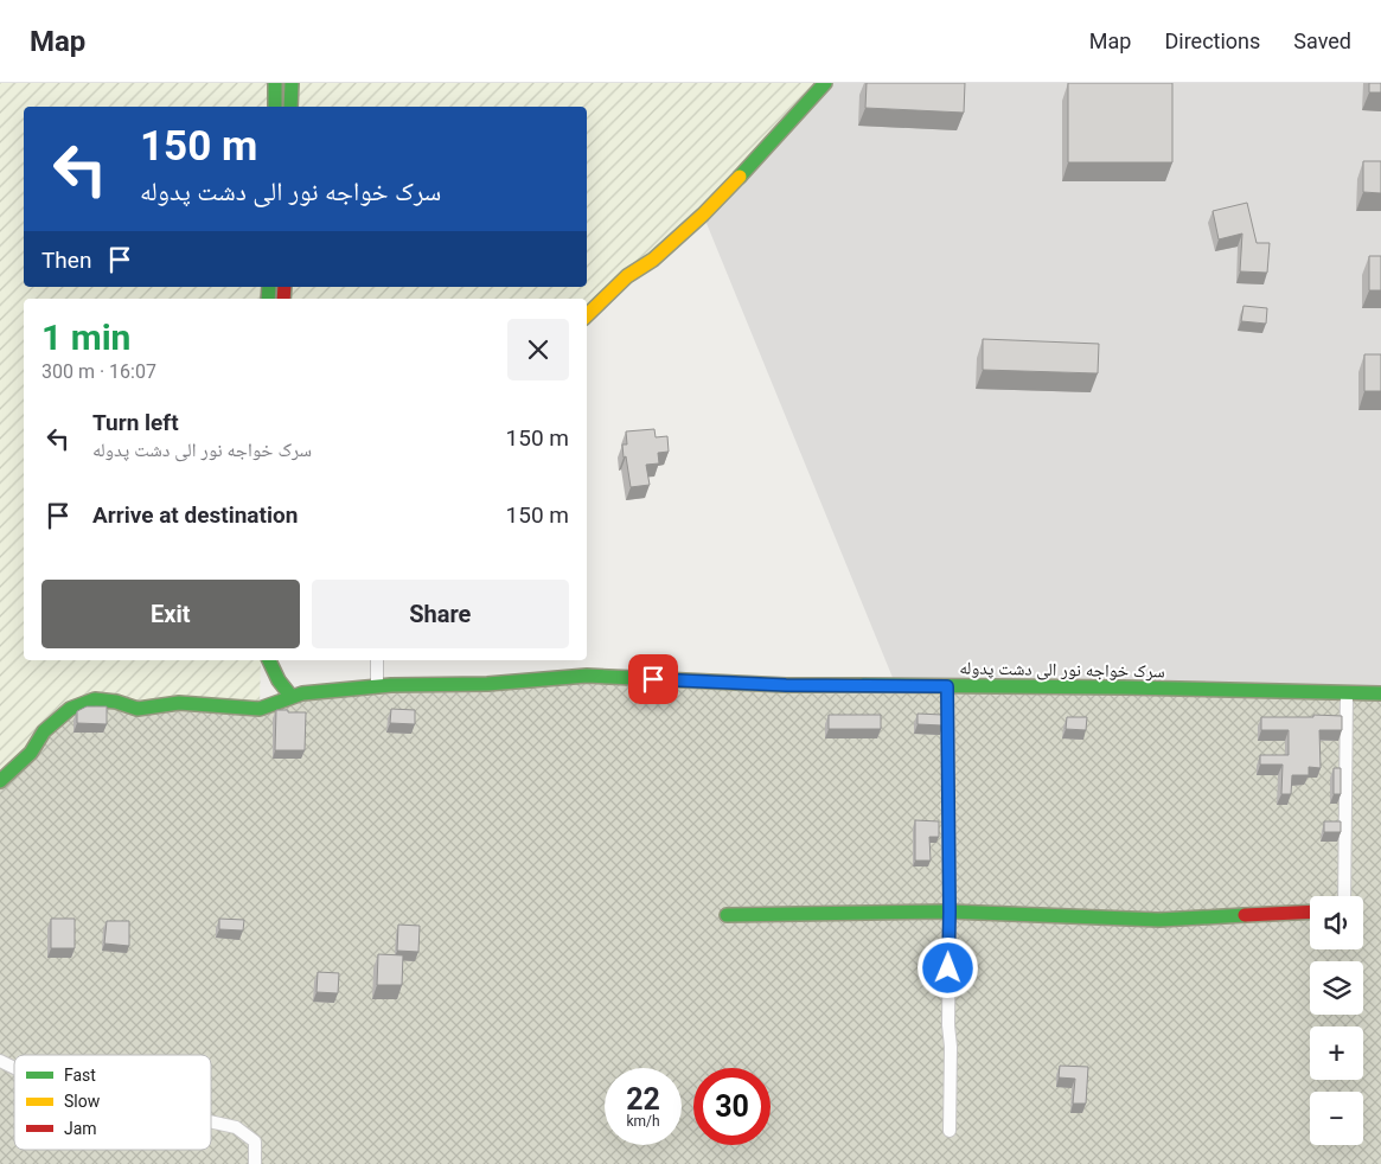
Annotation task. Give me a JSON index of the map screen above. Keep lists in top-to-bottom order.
{
  "streets": {
    "street": ["سرک خواجه نور الی دشت پدوله"]
  },
  "legend": ["Fast", "Slow", "Jam"],
  "page": {
    "header": "Map",
    "nav": ["Map", "Directions", "Saved"],
    "turn": ["150 m", "سرک خواجه نور الی دشت پدوله"],
    "then": "Then",
    "heading": ["1 min", "300 m · 16:07"],
    "list": [
      {
        "name": "Turn left",
        "note": "سرک خواجه نور الی دشت پدوله",
        "value": "150 m"
      },
      {
        "name": "Arrive at destination",
        "value": "150 m"
      }
    ],
    "buttons": ["Exit", "Share"],
    "map_buttons": ["+", "−"],
    "speed": "22 km/h",
    "limit": "30"
  }
}
